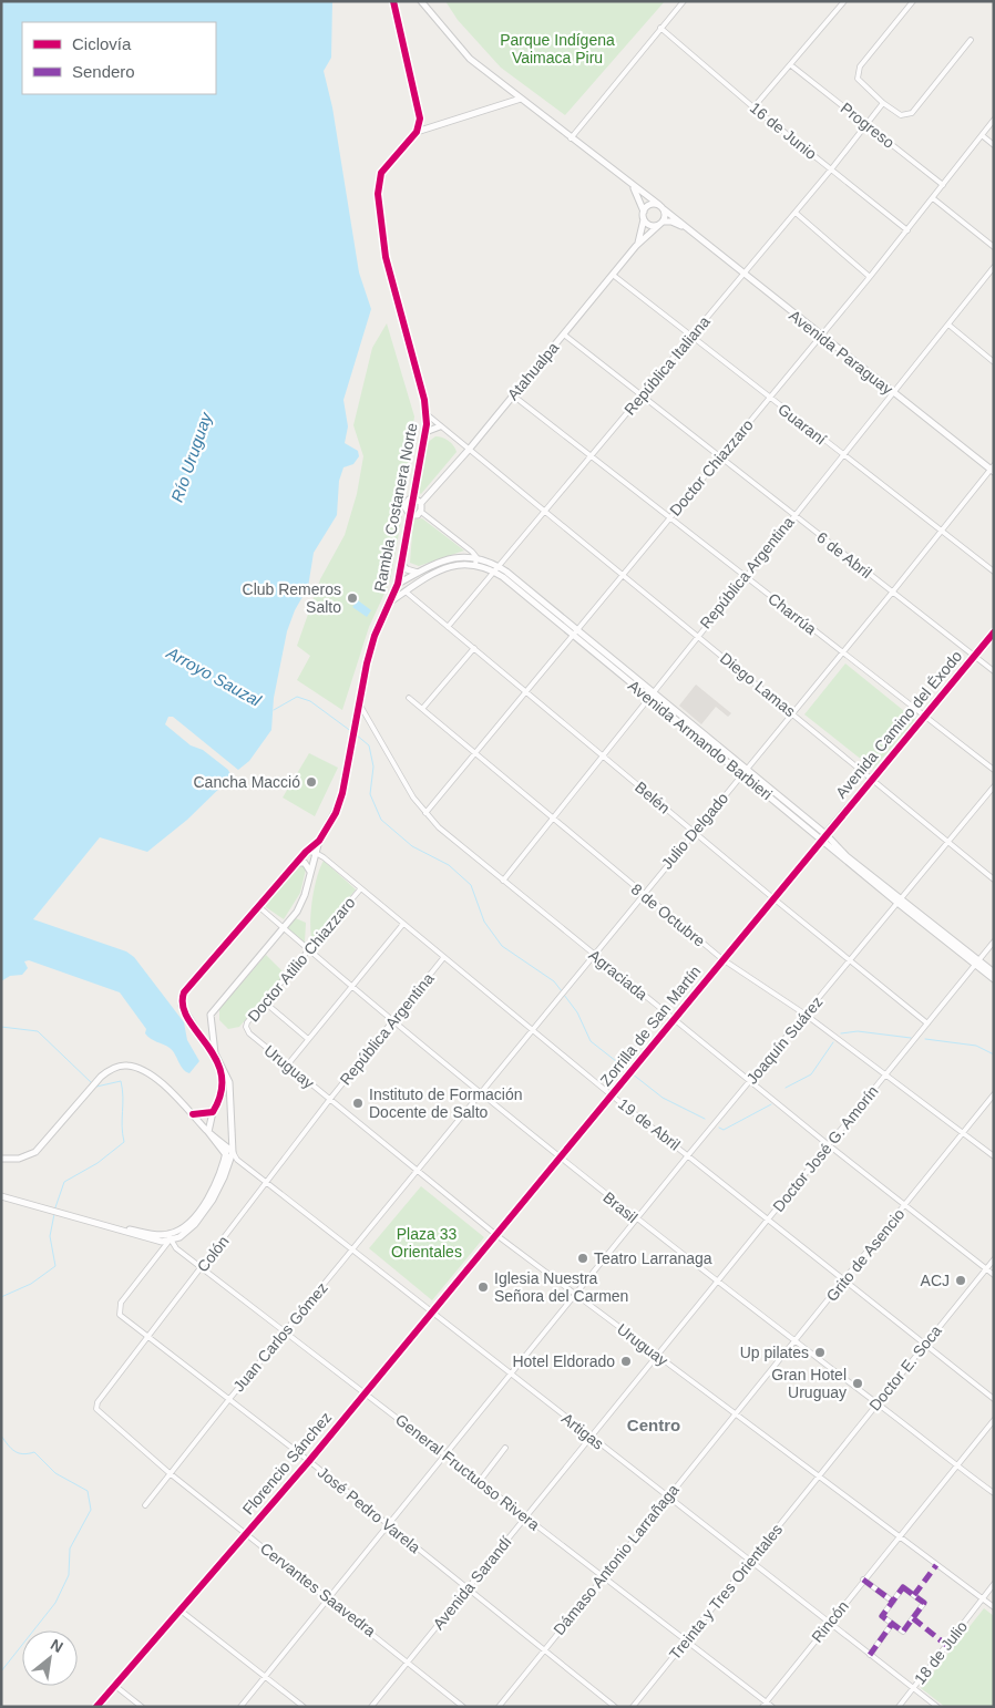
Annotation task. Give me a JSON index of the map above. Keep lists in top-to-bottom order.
{
  "streets": {
    "street": [
      "Progreso",
      "16 de Junio",
      "Avenida Paraguay",
      "República Italiana",
      "Atahualpa",
      "Guaraní",
      "Doctor Chiazzaro",
      "Rambla Costanera Norte",
      "6 de Abril",
      "República Argentina",
      "Charrúa",
      "Diego Lamas",
      "Avenida Camino del Éxodo",
      "Avenida Armando Barbieri",
      "Belén",
      "Julio Delgado",
      "8 de Octubre",
      "Doctor Atilio Chiazzaro",
      "Agraciada",
      "Zorrilla de San Martín",
      "Joaquín Suárez",
      "Uruguay",
      "19 de Abril",
      "Doctor José G. Amorín",
      "Brasil",
      "Colón",
      "Grito de Asencio",
      "Juan Carlos Gómez",
      "Doctor E. Soca",
      "Artigas",
      "Florencio Sánchez",
      "General Fructuoso Rivera",
      "José Pedro Varela",
      "Dámaso Antonio Larrañaga",
      "Avenida Sarandí",
      "Cervantes Saavedra",
      "Treinta y Tres Orientales",
      "Rincón",
      "18 de Julio"
    ]
  },
  "crossings": [
    ["Progreso", "República Italiana"],
    ["Progreso", "Doctor Chiazzaro"],
    ["16 de Junio", "República Italiana"],
    ["16 de Junio", "Doctor Chiazzaro"],
    ["Avenida Paraguay", "República Italiana"],
    ["Avenida Paraguay", "Atahualpa"],
    ["Avenida Paraguay", "Doctor Chiazzaro"],
    ["Avenida Paraguay", "República Argentina"],
    ["Avenida Paraguay", "Julio Delgado"],
    ["República Italiana", "Guaraní"],
    ["República Italiana", "6 de Abril"],
    ["República Italiana", "Charrúa"],
    ["República Italiana", "Diego Lamas"],
    ["República Italiana", "Avenida Armando Barbieri"],
    ["República Italiana", "Belén"],
    ["Atahualpa", "Guaraní"],
    ["Atahualpa", "Rambla Costanera Norte"],
    ["Atahualpa", "6 de Abril"],
    ["Atahualpa", "Charrúa"],
    ["Atahualpa", "Diego Lamas"],
    ["Guaraní", "Doctor Chiazzaro"],
    ["Guaraní", "República Argentina"],
    ["Guaraní", "Julio Delgado"],
    ["Doctor Chiazzaro", "6 de Abril"],
    ["Doctor Chiazzaro", "Charrúa"],
    ["Doctor Chiazzaro", "Diego Lamas"],
    ["Doctor Chiazzaro", "Avenida Armando Barbieri"],
    ["Doctor Chiazzaro", "Belén"],
    ["Doctor Chiazzaro", "8 de Octubre"],
    ["Doctor Chiazzaro", "Agraciada"],
    ["Rambla Costanera Norte", "Diego Lamas"],
    ["Rambla Costanera Norte", "Avenida Armando Barbieri"],
    ["Rambla Costanera Norte", "Agraciada"],
    ["Rambla Costanera Norte", "Brasil"],
    ["6 de Abril", "República Argentina"],
    ["6 de Abril", "Avenida Camino del Éxodo"],
    ["6 de Abril", "Julio Delgado"],
    ["República Argentina", "Charrúa"],
    ["República Argentina", "Diego Lamas"],
    ["República Argentina", "Avenida Armando Barbieri"],
    ["República Argentina", "Belén"],
    ["República Argentina", "8 de Octubre"],
    ["República Argentina", "Agraciada"],
    ["República Argentina", "Uruguay"],
    ["República Argentina", "19 de Abril"],
    ["República Argentina", "Brasil"],
    ["República Argentina", "Colón"],
    ["Charrúa", "Avenida Camino del Éxodo"],
    ["Charrúa", "Julio Delgado"],
    ["Diego Lamas", "Avenida Camino del Éxodo"],
    ["Diego Lamas", "Julio Delgado"],
    ["Diego Lamas", "Joaquín Suárez"],
    ["Avenida Camino del Éxodo", "Avenida Armando Barbieri"],
    ["Avenida Camino del Éxodo", "Zorrilla de San Martín"],
    ["Avenida Armando Barbieri", "Belén"],
    ["Avenida Armando Barbieri", "Julio Delgado"],
    ["Avenida Armando Barbieri", "Zorrilla de San Martín"],
    ["Avenida Armando Barbieri", "Joaquín Suárez"],
    ["Avenida Armando Barbieri", "Doctor José G. Amorín"],
    ["Belén", "Julio Delgado"],
    ["Belén", "Zorrilla de San Martín"],
    ["Belén", "Joaquín Suárez"],
    ["Belén", "Doctor José G. Amorín"],
    ["Julio Delgado", "8 de Octubre"],
    ["Julio Delgado", "Agraciada"],
    ["Julio Delgado", "Uruguay"],
    ["Julio Delgado", "19 de Abril"],
    ["Julio Delgado", "Brasil"],
    ["Julio Delgado", "Juan Carlos Gómez"],
    ["8 de Octubre", "Zorrilla de San Martín"],
    ["8 de Octubre", "Joaquín Suárez"],
    ["8 de Octubre", "Doctor José G. Amorín"],
    ["8 de Octubre", "Grito de Asencio"],
    ["Doctor Atilio Chiazzaro", "Uruguay"],
    ["Doctor Atilio Chiazzaro", "19 de Abril"],
    ["Doctor Atilio Chiazzaro", "Brasil"],
    ["Agraciada", "Zorrilla de San Martín"],
    ["Agraciada", "Joaquín Suárez"],
    ["Agraciada", "Doctor José G. Amorín"],
    ["Agraciada", "Grito de Asencio"],
    ["Agraciada", "Doctor E. Soca"],
    ["Zorrilla de San Martín", "Uruguay"],
    ["Zorrilla de San Martín", "19 de Abril"],
    ["Zorrilla de San Martín", "Brasil"],
    ["Zorrilla de San Martín", "Florencio Sánchez"],
    ["Joaquín Suárez", "Uruguay"],
    ["Joaquín Suárez", "19 de Abril"],
    ["Joaquín Suárez", "Brasil"],
    ["Joaquín Suárez", "Artigas"],
    ["Joaquín Suárez", "General Fructuoso Rivera"],
    ["Joaquín Suárez", "José Pedro Varela"],
    ["Joaquín Suárez", "Cervantes Saavedra"],
    ["Uruguay", "Doctor José G. Amorín"],
    ["Uruguay", "Colón"],
    ["Uruguay", "Grito de Asencio"],
    ["Uruguay", "Juan Carlos Gómez"],
    ["Uruguay", "Doctor E. Soca"],
    ["Uruguay", "Florencio Sánchez"],
    ["Uruguay", "Dámaso Antonio Larrañaga"],
    ["Uruguay", "Avenida Sarandí"],
    ["Uruguay", "Treinta y Tres Orientales"],
    ["Uruguay", "Rincón"],
    ["Uruguay", "18 de Julio"],
    ["19 de Abril", "Doctor José G. Amorín"],
    ["19 de Abril", "Grito de Asencio"],
    ["19 de Abril", "Doctor E. Soca"],
    ["Doctor José G. Amorín", "Brasil"],
    ["Doctor José G. Amorín", "Avenida Sarandí"],
    ["Brasil", "Grito de Asencio"],
    ["Brasil", "Doctor E. Soca"],
    ["Brasil", "Rincón"],
    ["Colón", "Artigas"],
    ["Colón", "General Fructuoso Rivera"],
    ["Colón", "José Pedro Varela"],
    ["Colón", "Cervantes Saavedra"],
    ["Grito de Asencio", "Dámaso Antonio Larrañaga"],
    ["Juan Carlos Gómez", "Artigas"],
    ["Juan Carlos Gómez", "General Fructuoso Rivera"],
    ["Juan Carlos Gómez", "José Pedro Varela"],
    ["Juan Carlos Gómez", "Cervantes Saavedra"],
    ["Doctor E. Soca", "Treinta y Tres Orientales"],
    ["Artigas", "Florencio Sánchez"],
    ["Artigas", "Dámaso Antonio Larrañaga"],
    ["Artigas", "Avenida Sarandí"],
    ["Artigas", "Treinta y Tres Orientales"],
    ["Artigas", "Rincón"],
    ["Artigas", "18 de Julio"],
    ["Florencio Sánchez", "General Fructuoso Rivera"],
    ["Florencio Sánchez", "José Pedro Varela"],
    ["Florencio Sánchez", "Cervantes Saavedra"],
    ["General Fructuoso Rivera", "José Pedro Varela"],
    ["General Fructuoso Rivera", "Dámaso Antonio Larrañaga"],
    ["General Fructuoso Rivera", "Avenida Sarandí"],
    ["General Fructuoso Rivera", "Treinta y Tres Orientales"],
    ["General Fructuoso Rivera", "Rincón"],
    ["José Pedro Varela", "Dámaso Antonio Larrañaga"],
    ["José Pedro Varela", "Avenida Sarandí"],
    ["Avenida Sarandí", "Cervantes Saavedra"]
  ],
  "districts": ["Centro"],
  "water": ["Río Uruguay", "Arroyo Sauzal"],
  "parks": ["Parque Indígena Vaimaca Piru", "Plaza 33 Orientales"],
  "places": [
    "Club Remeros Salto",
    "Cancha Macció",
    "Instituto de Formación Docente de Salto",
    "Teatro Larranaga",
    "ACJ",
    "Iglesia Nuestra Señora del Carmen",
    "Up pilates",
    "Hotel Eldorado",
    "Gran Hotel Uruguay"
  ],
  "legend": ["Ciclovía", "Sendero"],
  "north": "top right"
}
